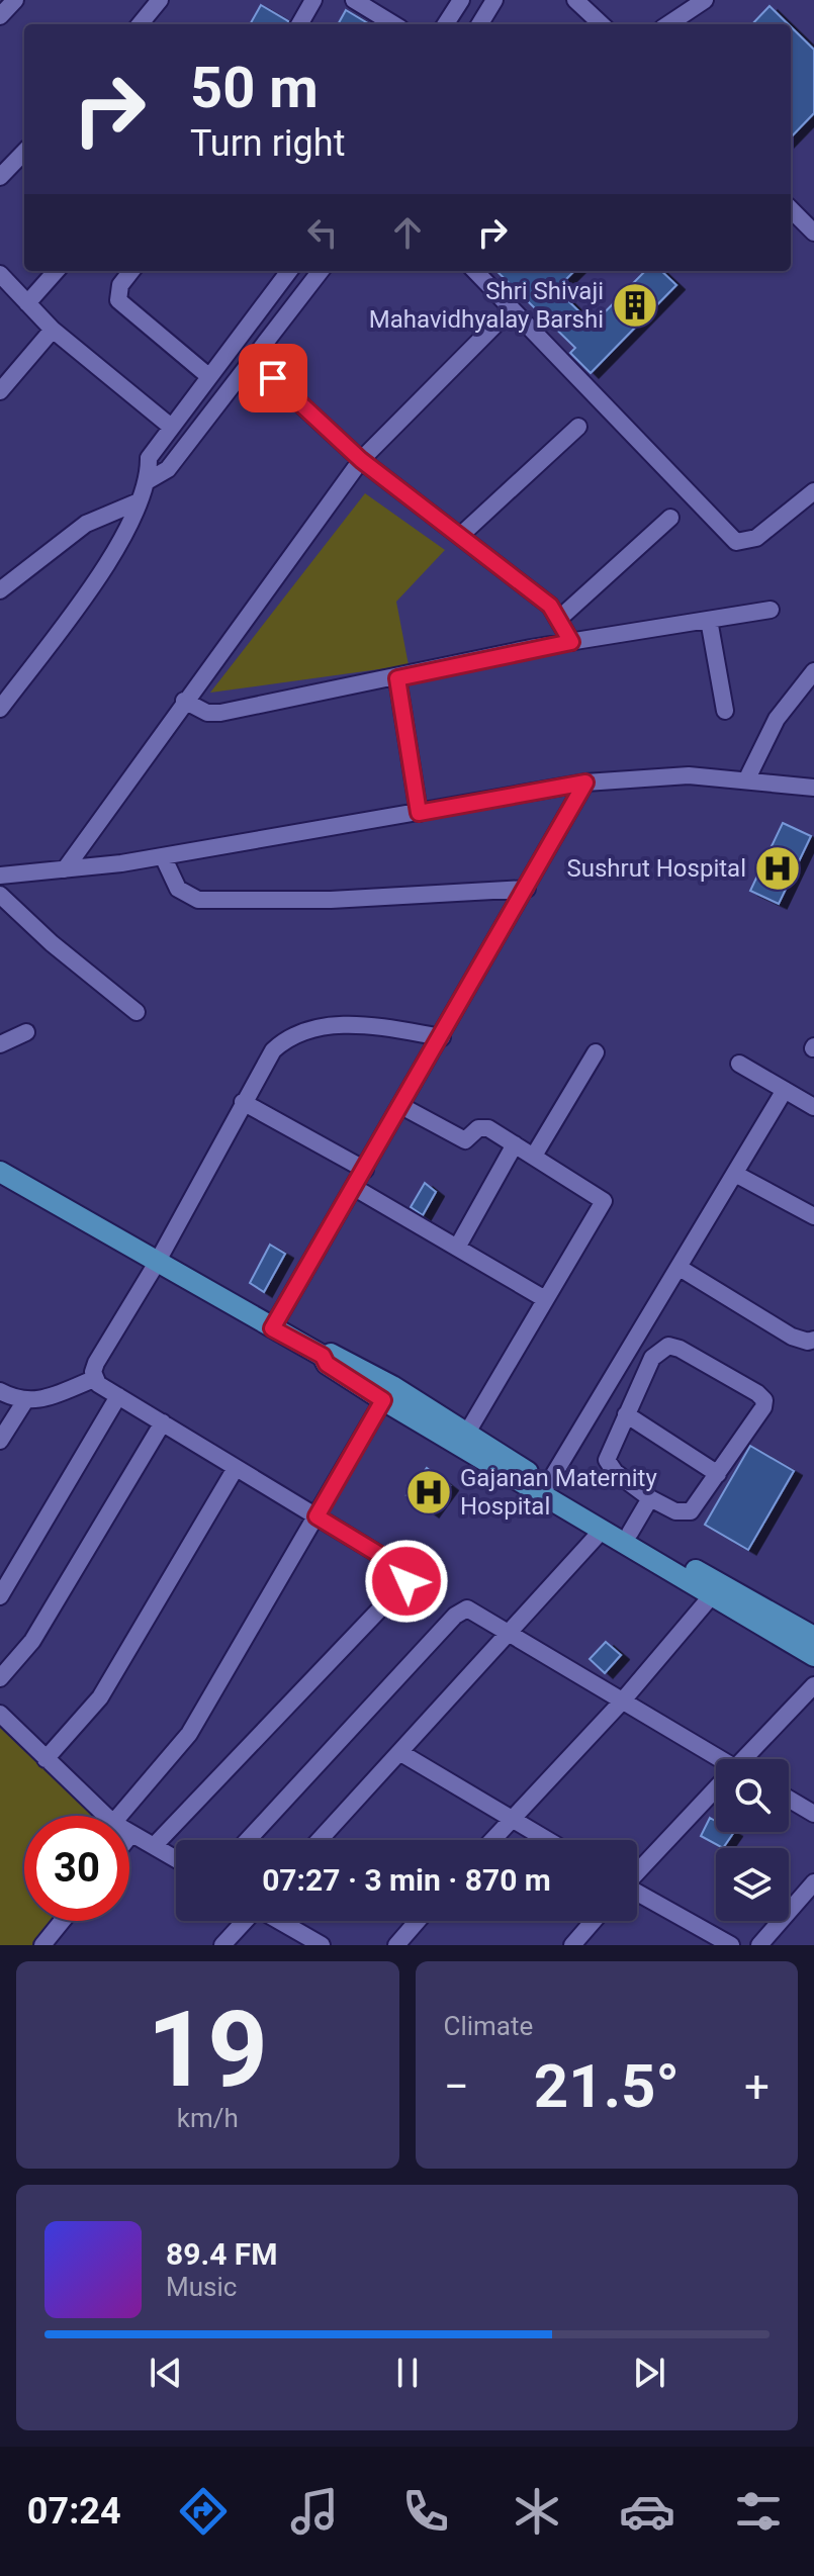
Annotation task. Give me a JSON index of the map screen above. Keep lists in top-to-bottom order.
{
  "places": {
    "building": ["Shri Shivaji Mahavidhyalay Barshi"],
    "hospital": ["Sushrut Hospital", "Gajanan Maternity Hospital"]
  },
  "page": {
    "turn": ["50 m", "Turn right"],
    "limit": "30",
    "trip": "07:27 · 3 min · 870 m",
    "tile": [
      ["19", "km/h"],
      "Climate"
    ],
    "heat": ["−", "21.5°", "+"],
    "song": ["89.4 FM", "Music"],
    "tabs": "07:24"
  }
}
